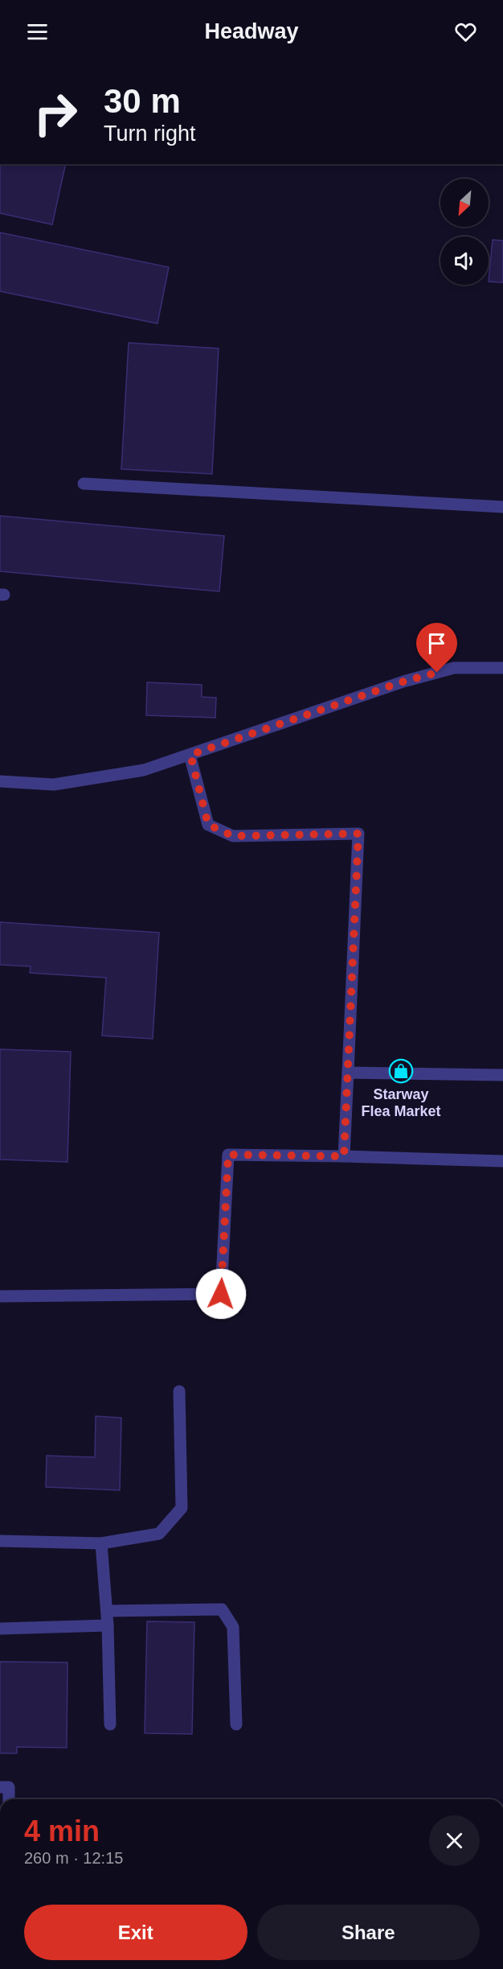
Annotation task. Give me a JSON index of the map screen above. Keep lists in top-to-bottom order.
{
  "places": {
    "shop": ["Starway Flea Market"]
  },
  "north": "bottom left",
  "page": {
    "header": "Headway",
    "turn": ["30 m", "Turn right"],
    "heading": ["4 min", "260 m · 12:15"],
    "buttons": ["Exit", "Share"]
  }
}
